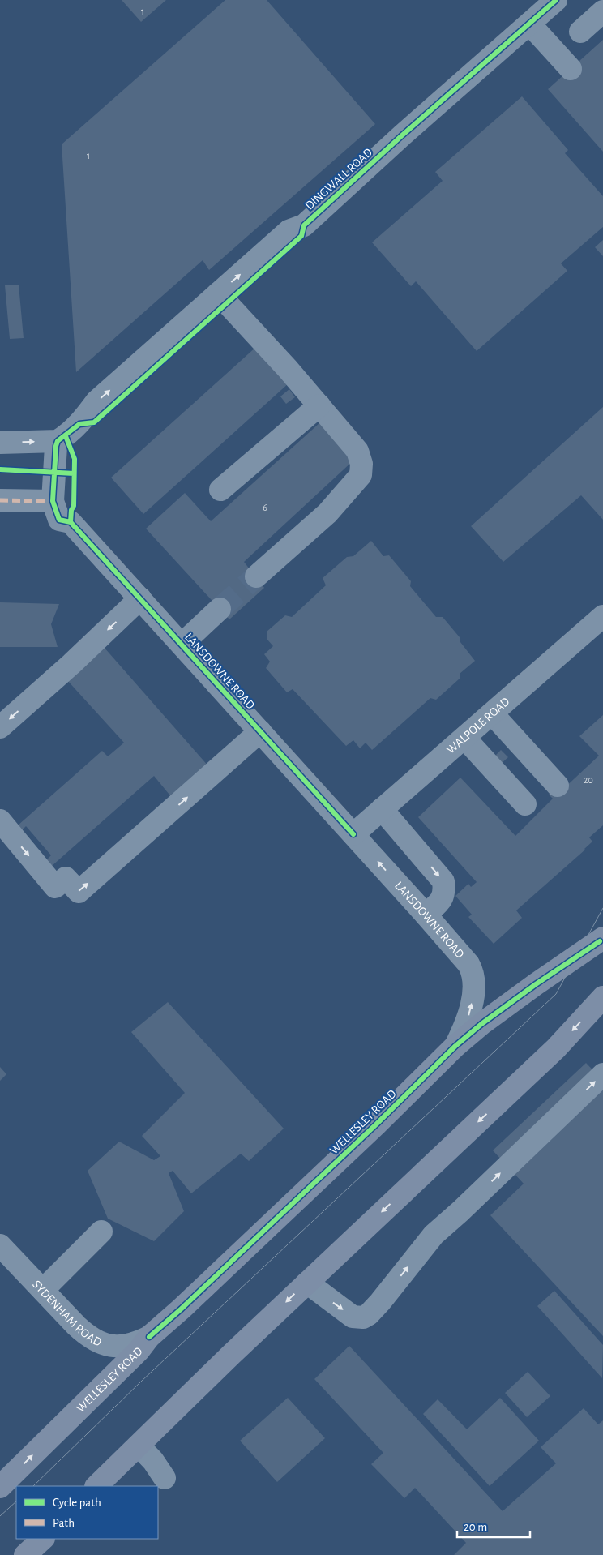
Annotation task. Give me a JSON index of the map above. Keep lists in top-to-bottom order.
{
  "streets": {
    "main road": ["WELLESLEY ROAD"],
    "street": [
      "DINGWALL ROAD",
      "LANSDOWNE ROAD",
      "WALPOLE ROAD",
      "SYDENHAM ROAD"
    ]
  },
  "crossings": [
    ["DINGWALL ROAD", "LANSDOWNE ROAD"],
    ["LANSDOWNE ROAD", "WALPOLE ROAD"],
    ["LANSDOWNE ROAD", "WELLESLEY ROAD"],
    ["WELLESLEY ROAD", "SYDENHAM ROAD"]
  ],
  "one_way": ["DINGWALL ROAD"],
  "house_numbers": [
    "1",
    "1",
    "6",
    "20"
  ],
  "legend": ["Cycle path", "Path"],
  "scale_bar": "20 m"
}
